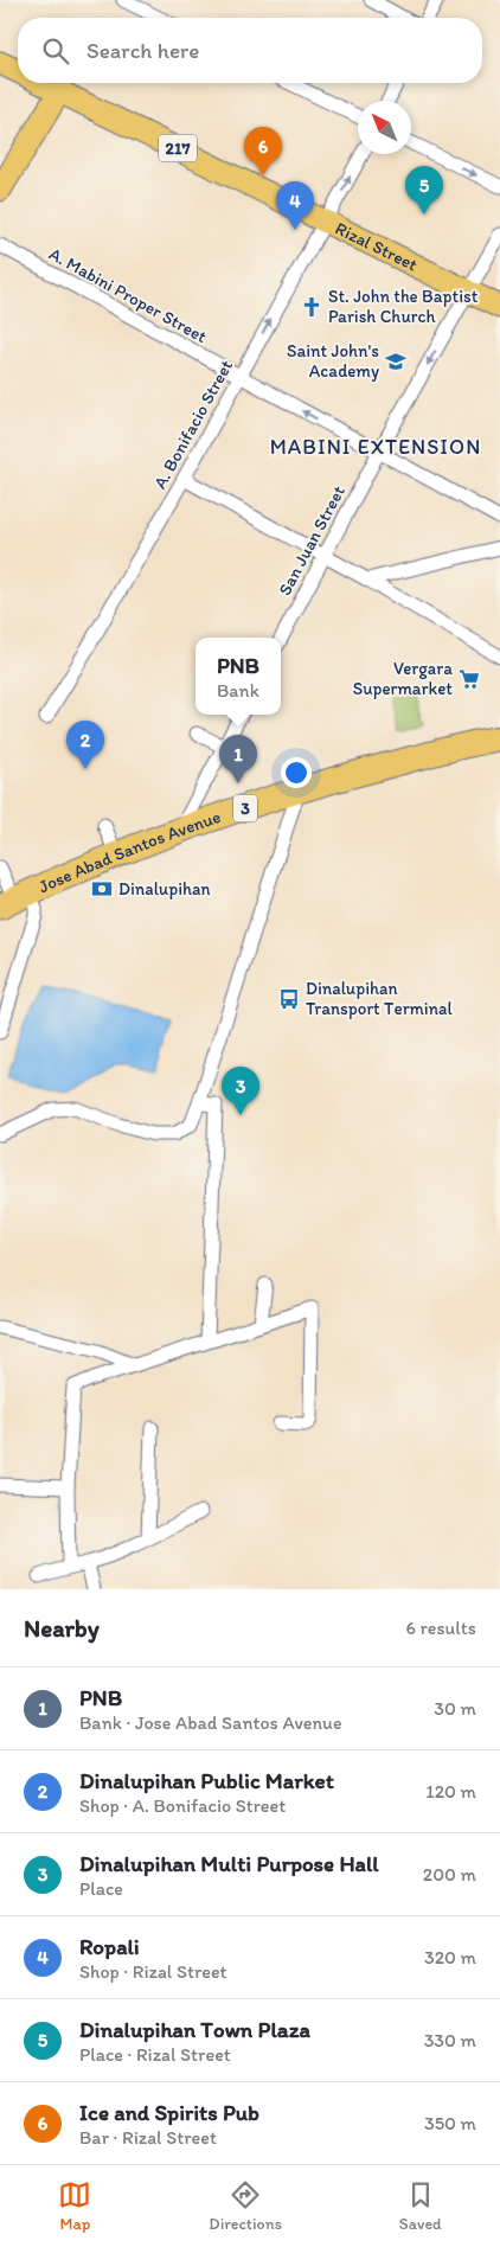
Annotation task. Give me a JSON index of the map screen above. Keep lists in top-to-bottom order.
{
  "streets": {
    "highway": ["3", "Jose Abad Santos Avenue"],
    "main road": ["217", "Rizal Street"],
    "street": ["A. Mabini Proper Street", "A. Bonifacio Street", "San Juan Street"]
  },
  "crossings": [
    ["Rizal Street", "A. Bonifacio Street"],
    ["Rizal Street", "San Juan Street"],
    ["A. Mabini Proper Street", "A. Bonifacio Street"],
    ["A. Mabini Proper Street", "San Juan Street"]
  ],
  "one_way": ["A. Bonifacio Street", "San Juan Street"],
  "districts": ["MABINI EXTENSION"],
  "places": {
    "church": ["St. John the Baptist Parish Church"],
    "school or university": ["Saint John's Academy"],
    "supermarket": ["Vergara Supermarket"],
    "bank": ["Dinalupihan"],
    "bus stop": ["Dinalupihan Transport Terminal"]
  },
  "north": "top left",
  "page": {
    "search": "Search here",
    "pins": [
      "6",
      "5",
      "4",
      "2",
      "1",
      "3"
    ],
    "popup": ["PNB", "Bank"],
    "heading": ["Nearby", "6 results"],
    "list": [
      {
        "mark": "1",
        "name": "PNB",
        "note": "Bank · Jose Abad Santos Avenue",
        "value": "30 m"
      },
      {
        "mark": "2",
        "name": "Dinalupihan Public Market",
        "note": "Shop · A. Bonifacio Street",
        "value": "120 m"
      },
      {
        "mark": "3",
        "name": "Dinalupihan Multi Purpose Hall",
        "note": "Place",
        "value": "200 m"
      },
      {
        "mark": "4",
        "name": "Ropali",
        "note": "Shop · Rizal Street",
        "value": "320 m"
      },
      {
        "mark": "5",
        "name": "Dinalupihan Town Plaza",
        "note": "Place · Rizal Street",
        "value": "330 m"
      },
      {
        "mark": "6",
        "name": "Ice and Spirits Pub",
        "note": "Bar · Rizal Street",
        "value": "350 m"
      }
    ],
    "nav": ["Map", "Directions", "Saved"]
  }
}
